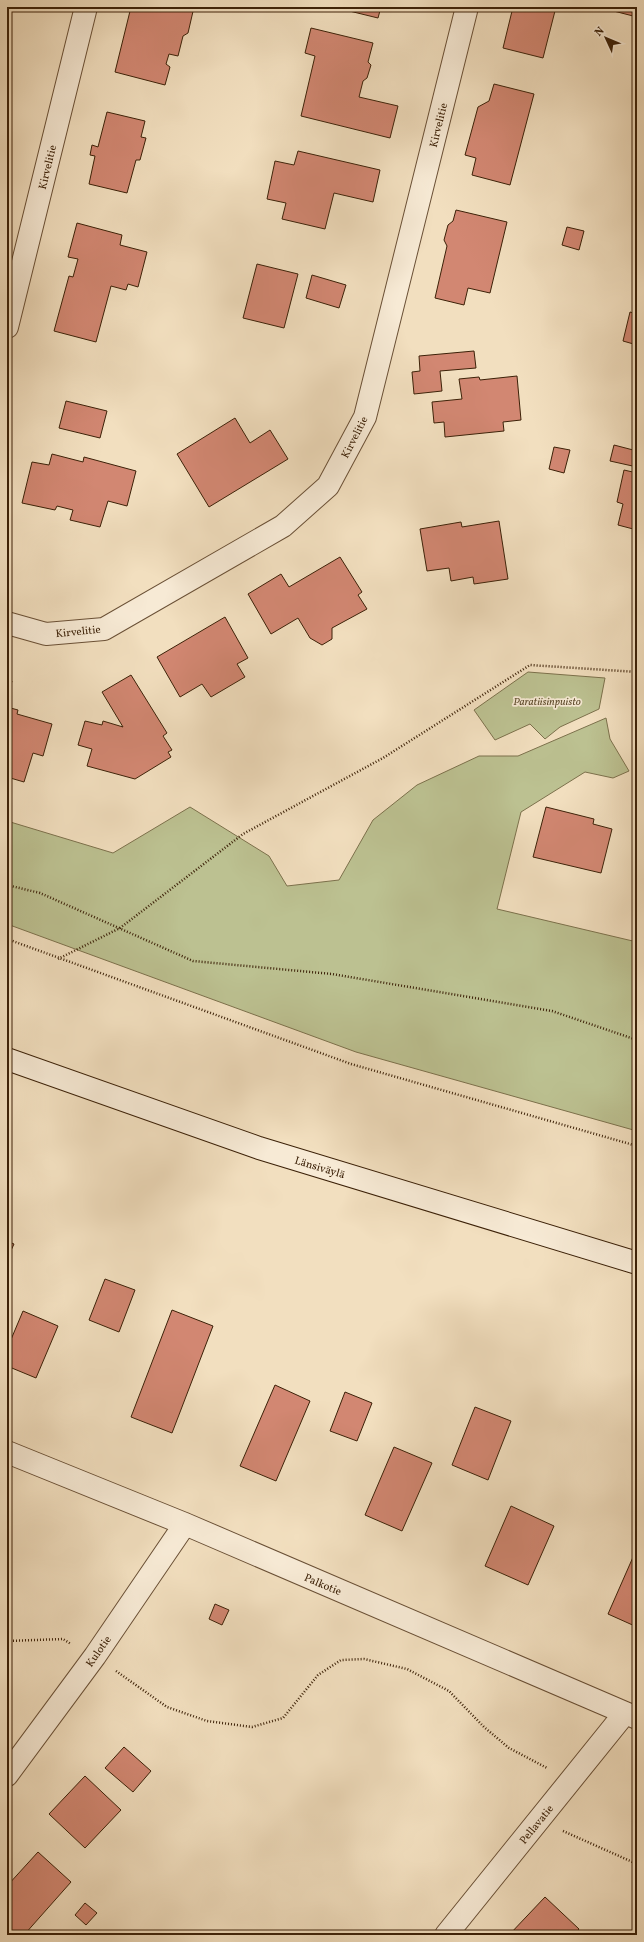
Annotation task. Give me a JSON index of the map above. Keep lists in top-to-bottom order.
{
  "streets": {
    "street": [
      "Kirvelitie",
      "Länsiväylä",
      "Palkotie",
      "Kulotie",
      "Pellavatie"
    ]
  },
  "crossings": [
    ["Palkotie", "Kulotie"],
    ["Palkotie", "Pellavatie"]
  ],
  "parks": ["Paratiisinpuisto"],
  "north": "top left"
}
